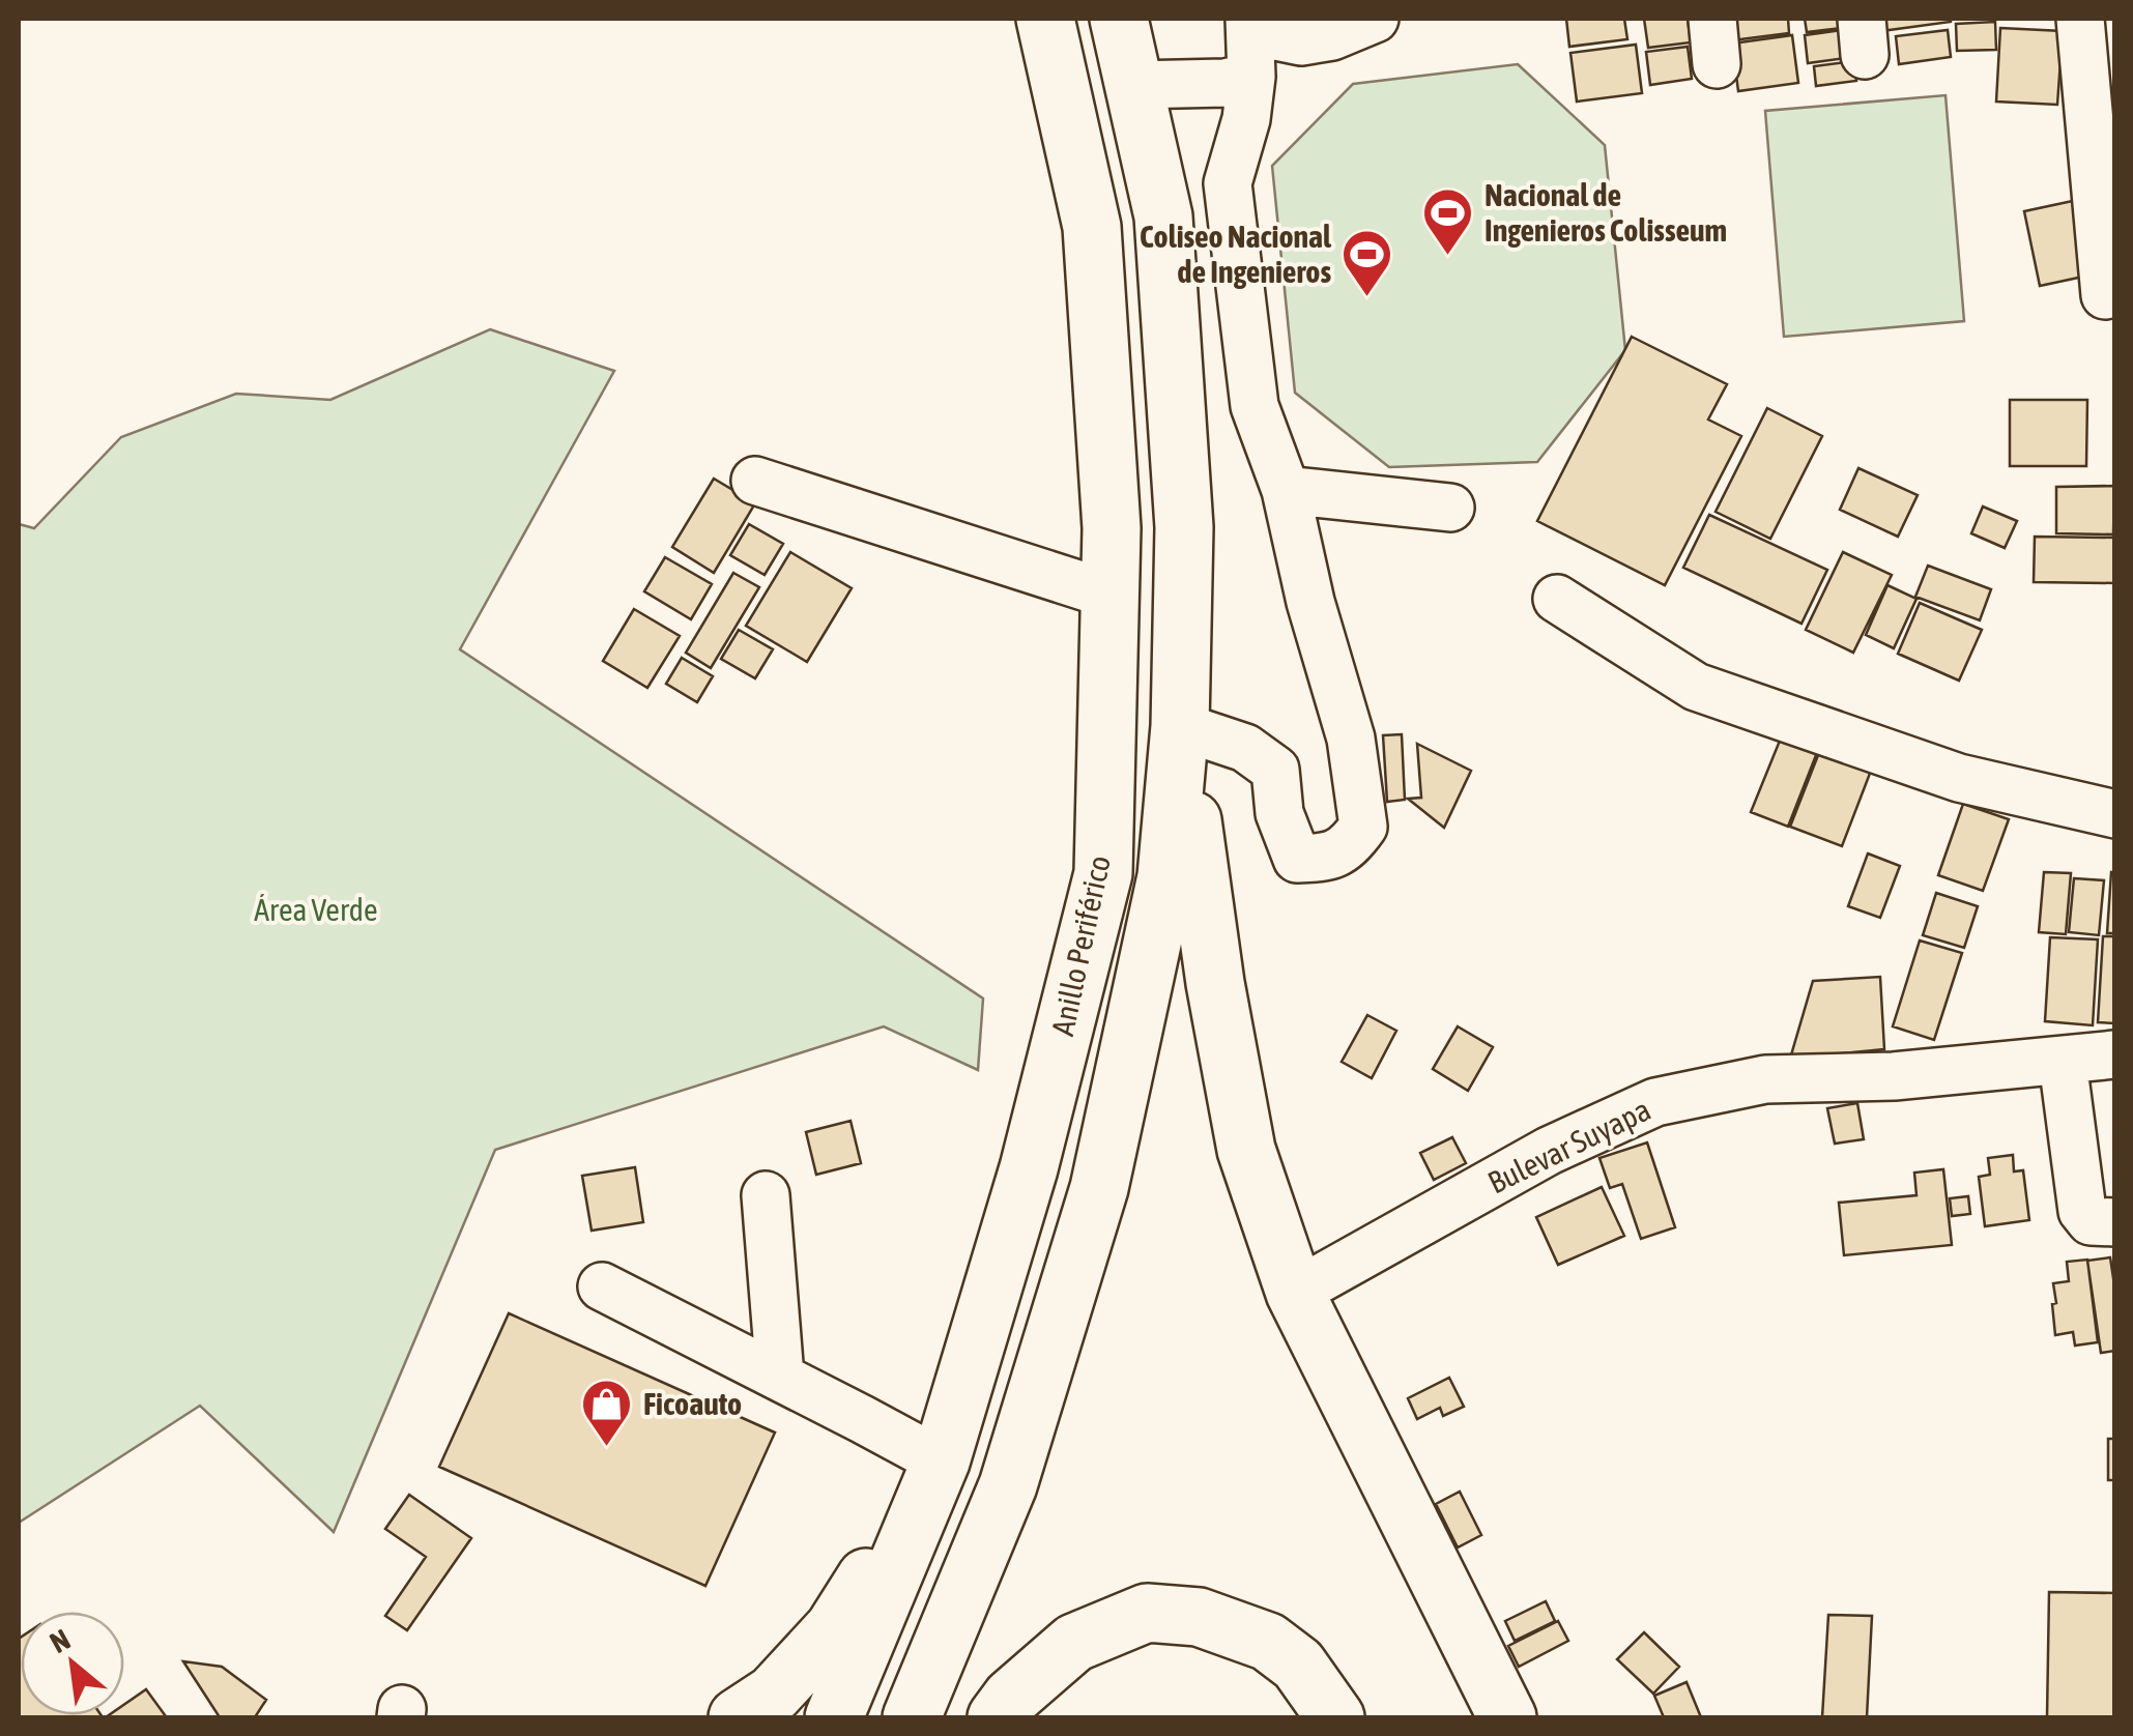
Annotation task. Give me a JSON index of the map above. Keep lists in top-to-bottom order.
{
  "streets": {
    "highway": ["Anillo Periférico"],
    "street": ["Bulevar Suyapa"]
  },
  "parks": ["Área Verde"],
  "places": {
    "sports": ["Nacional de Ingenieros Colisseum", "Coliseo Nacional de Ingenieros"],
    "shop": ["Ficoauto"]
  },
  "north": "top left"
}
